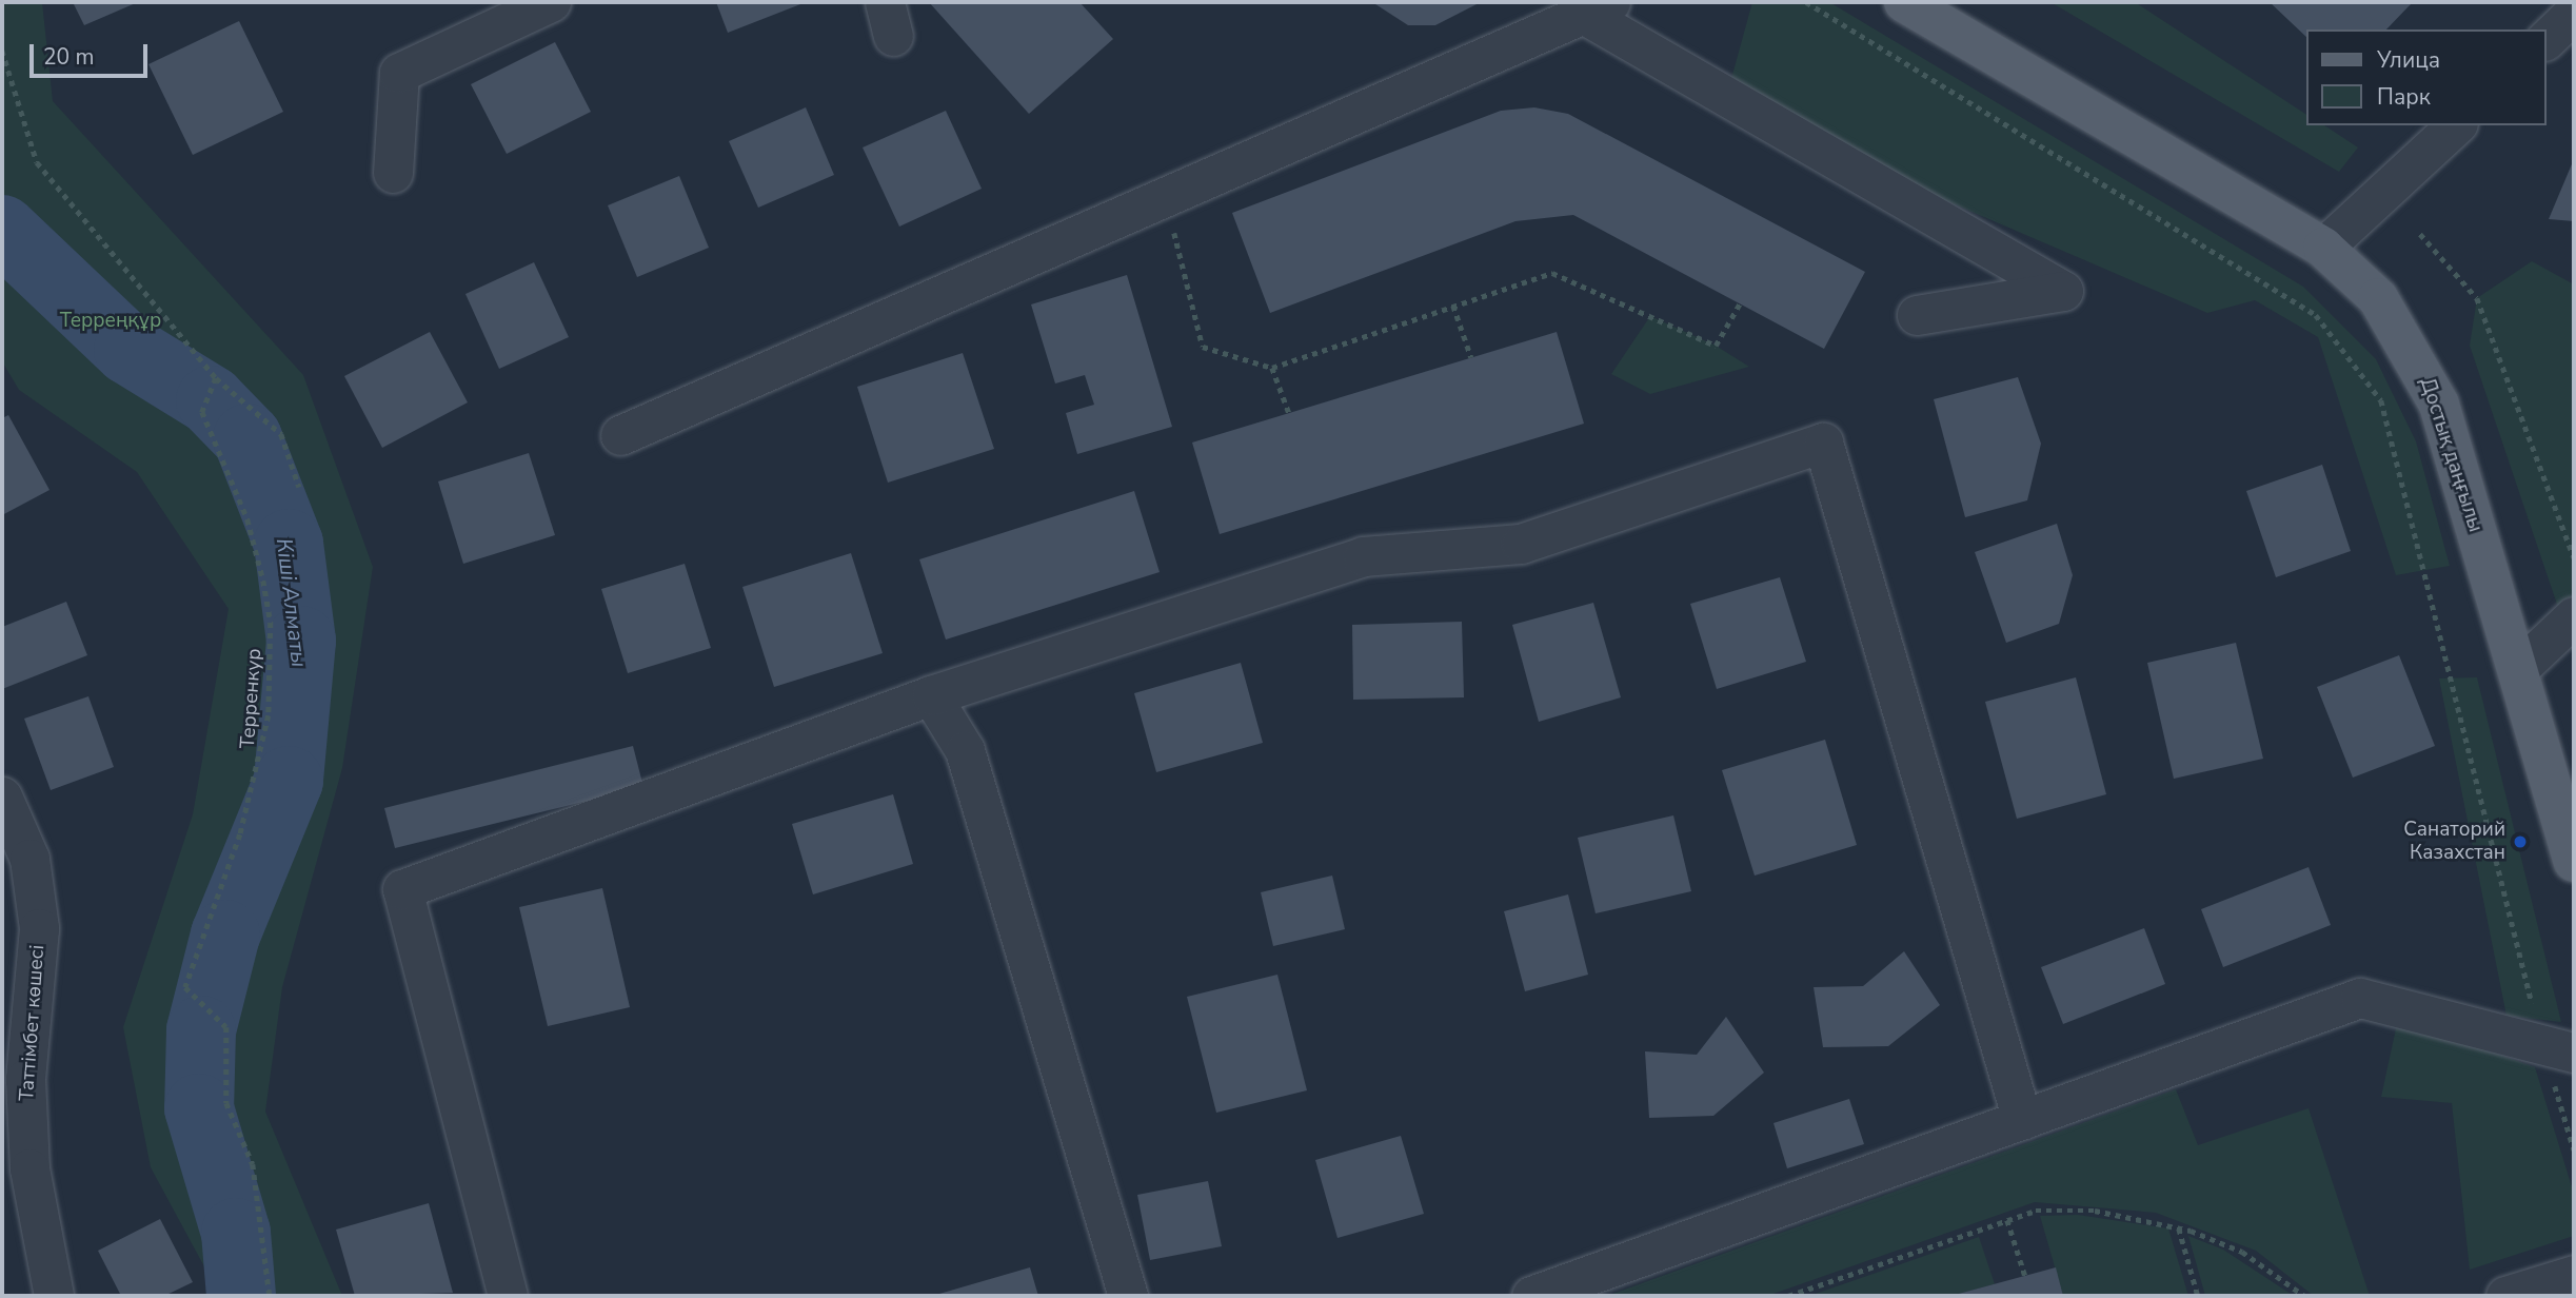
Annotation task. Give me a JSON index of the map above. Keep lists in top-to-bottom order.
{
  "streets": {
    "main road": ["Достық даңғылы"],
    "street": ["Таттімбет көшесі"],
    "path": ["Терренкур"]
  },
  "water": ["Кіші Алматы"],
  "parks": ["Терреңқұр"],
  "places": ["Санаторий Казахстан"],
  "legend": ["Улица", "Парк"],
  "scale_bar": "20 m"
}
